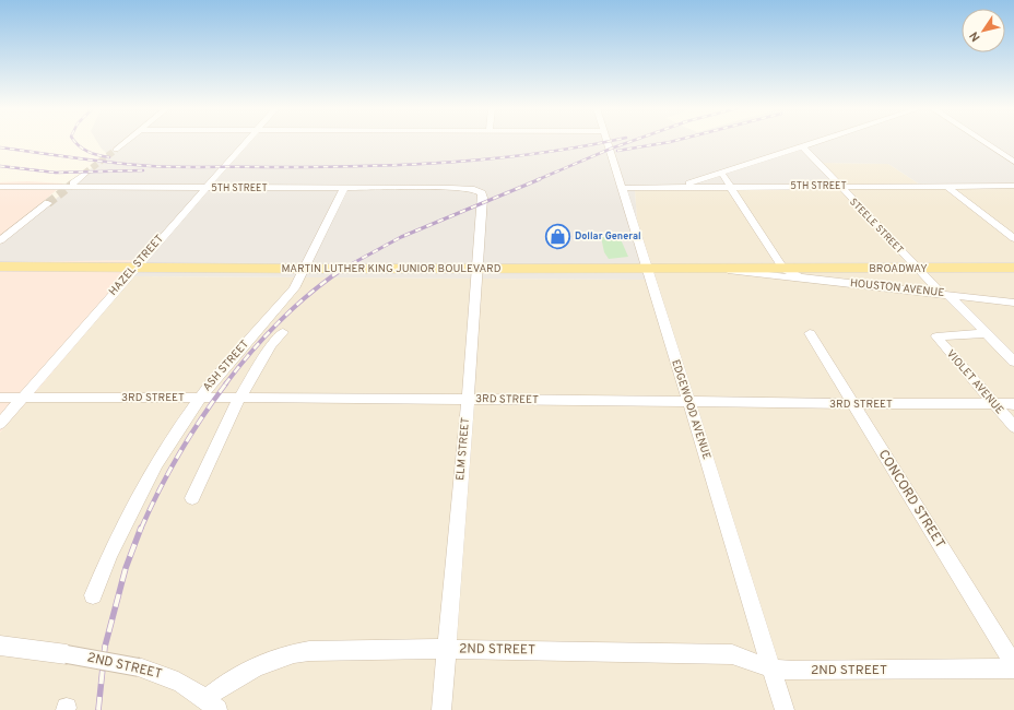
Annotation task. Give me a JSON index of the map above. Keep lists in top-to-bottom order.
{
  "streets": {
    "main road": ["MARTIN LUTHER KING JUNIOR BOULEVARD", "BROADWAY"],
    "street": [
      "5TH STREET",
      "STEELE STREET",
      "HAZEL STREET",
      "HOUSTON AVENUE",
      "ASH STREET",
      "VIOLET AVENUE",
      "3RD STREET",
      "EDGEWOOD AVENUE",
      "ELM STREET",
      "CONCORD STREET",
      "2ND STREET"
    ]
  },
  "crossings": [
    ["5TH STREET", "STEELE STREET"],
    ["5TH STREET", "HAZEL STREET"],
    ["5TH STREET", "ASH STREET"],
    ["5TH STREET", "EDGEWOOD AVENUE"],
    ["5TH STREET", "ELM STREET"],
    ["STEELE STREET", "BROADWAY"],
    ["STEELE STREET", "HOUSTON AVENUE"],
    ["STEELE STREET", "VIOLET AVENUE"],
    ["HAZEL STREET", "MARTIN LUTHER KING JUNIOR BOULEVARD"],
    ["HAZEL STREET", "3RD STREET"],
    ["MARTIN LUTHER KING JUNIOR BOULEVARD", "BROADWAY"],
    ["MARTIN LUTHER KING JUNIOR BOULEVARD", "HOUSTON AVENUE"],
    ["MARTIN LUTHER KING JUNIOR BOULEVARD", "ASH STREET"],
    ["MARTIN LUTHER KING JUNIOR BOULEVARD", "EDGEWOOD AVENUE"],
    ["MARTIN LUTHER KING JUNIOR BOULEVARD", "ELM STREET"],
    ["BROADWAY", "HOUSTON AVENUE"],
    ["ASH STREET", "3RD STREET"],
    ["VIOLET AVENUE", "3RD STREET"],
    ["3RD STREET", "EDGEWOOD AVENUE"],
    ["3RD STREET", "ELM STREET"],
    ["3RD STREET", "CONCORD STREET"],
    ["EDGEWOOD AVENUE", "2ND STREET"],
    ["ELM STREET", "2ND STREET"]
  ],
  "places": {
    "shop": ["Dollar General"]
  },
  "north": "bottom left"
}
